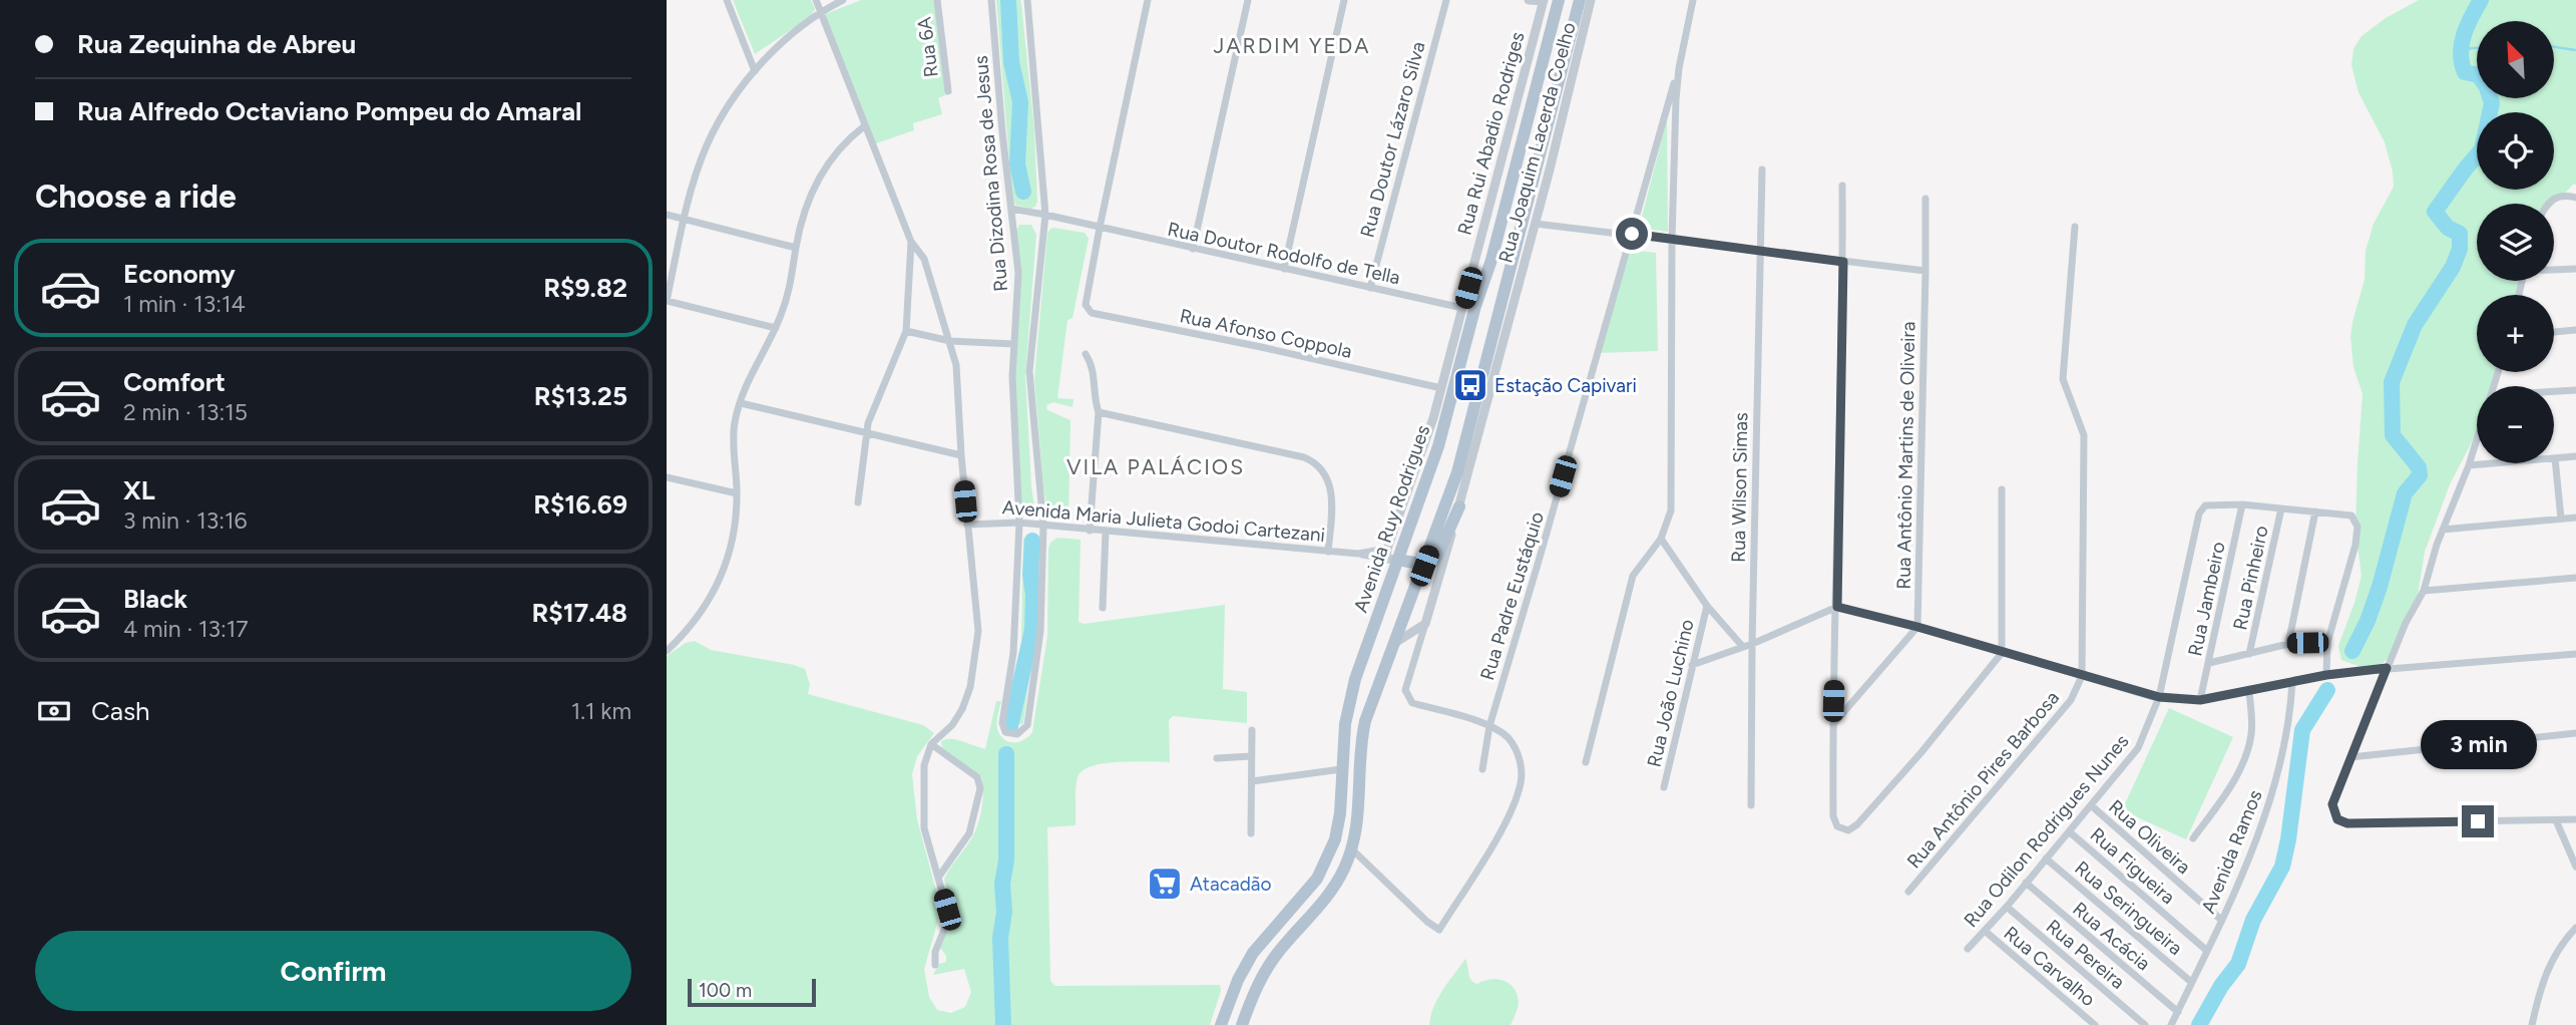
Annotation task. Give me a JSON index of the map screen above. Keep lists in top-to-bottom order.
{
  "streets": {
    "main road": ["Avenida Ruy Rodrigues"],
    "street": [
      "Rua 6A",
      "Rua Rui Abadio Rodriges",
      "Rua Doutor Lázaro Silva",
      "Rua Joaquim Lacerda Coelho",
      "Rua Dizodina Rosa de Jesus",
      "Rua Doutor Rodolfo de Tella",
      "Rua Afonso Coppola",
      "Rua Antônio Martins de Oliveira",
      "Rua Wilson Simas",
      "Avenida Maria Julieta Godoi Cartezani",
      "Rua Pinheiro",
      "Rua Padre Eustáquio",
      "Rua Jambeiro",
      "Rua João Luchino",
      "Rua Antônio Pires Barbosa",
      "Rua Odilon Rodrigues Nunes",
      "Rua Oliveira",
      "Avenida Ramos",
      "Rua Figueira",
      "Rua Seringueira",
      "Rua Acácia",
      "Rua Pereira",
      "Rua Carvalho"
    ]
  },
  "crossings": [
    ["Rua Rui Abadio Rodriges", "Rua Doutor Rodolfo de Tella"],
    ["Rua Rui Abadio Rodriges", "Rua Afonso Coppola"],
    ["Rua Rui Abadio Rodriges", "Avenida Ruy Rodrigues"],
    ["Rua Rui Abadio Rodriges", "Avenida Maria Julieta Godoi Cartezani"],
    ["Rua Doutor Lázaro Silva", "Rua Doutor Rodolfo de Tella"],
    ["Rua Dizodina Rosa de Jesus", "Rua Doutor Rodolfo de Tella"],
    ["Rua Dizodina Rosa de Jesus", "Avenida Maria Julieta Godoi Cartezani"],
    ["Rua Doutor Rodolfo de Tella", "Rua Afonso Coppola"],
    ["Avenida Ruy Rodrigues", "Avenida Maria Julieta Godoi Cartezani"],
    ["Rua Jambeiro", "Rua Odilon Rodrigues Nunes"],
    ["Rua Odilon Rodrigues Nunes", "Rua Oliveira"],
    ["Rua Odilon Rodrigues Nunes", "Rua Figueira"],
    ["Rua Odilon Rodrigues Nunes", "Rua Seringueira"],
    ["Rua Odilon Rodrigues Nunes", "Rua Acácia"],
    ["Rua Odilon Rodrigues Nunes", "Rua Pereira"],
    ["Rua Odilon Rodrigues Nunes", "Rua Carvalho"],
    ["Rua Oliveira", "Avenida Ramos"],
    ["Avenida Ramos", "Rua Figueira"],
    ["Avenida Ramos", "Rua Seringueira"],
    ["Avenida Ramos", "Rua Acácia"]
  ],
  "districts": ["JARDIM YEDA", "VILA PALÁCIOS"],
  "places": {
    "bus stop": ["Estação Capivari"],
    "supermarket": ["Atacadão"]
  },
  "scale_bar": "100 m",
  "north": "top left",
  "page": {
    "banner": ["Rua Zequinha de Abreu", "Rua Alfredo Octaviano Pompeu do Amaral"],
    "map_buttons": ["+", "−"],
    "heading": "Choose a ride",
    "list": [
      {
        "name": "Economy",
        "note": "1 min · 13:14",
        "value": "R$9.82"
      },
      {
        "name": "Comfort",
        "note": "2 min · 13:15",
        "value": "R$13.25"
      },
      {
        "name": "XL",
        "note": "3 min · 13:16",
        "value": "R$16.69"
      },
      {
        "name": "Black",
        "note": "4 min · 13:17",
        "value": "R$17.48"
      }
    ],
    "pay": ["Cash", "1.1 km"],
    "bubble": "3 min",
    "buttons": "Confirm",
    "scale": "100 m"
  }
}
